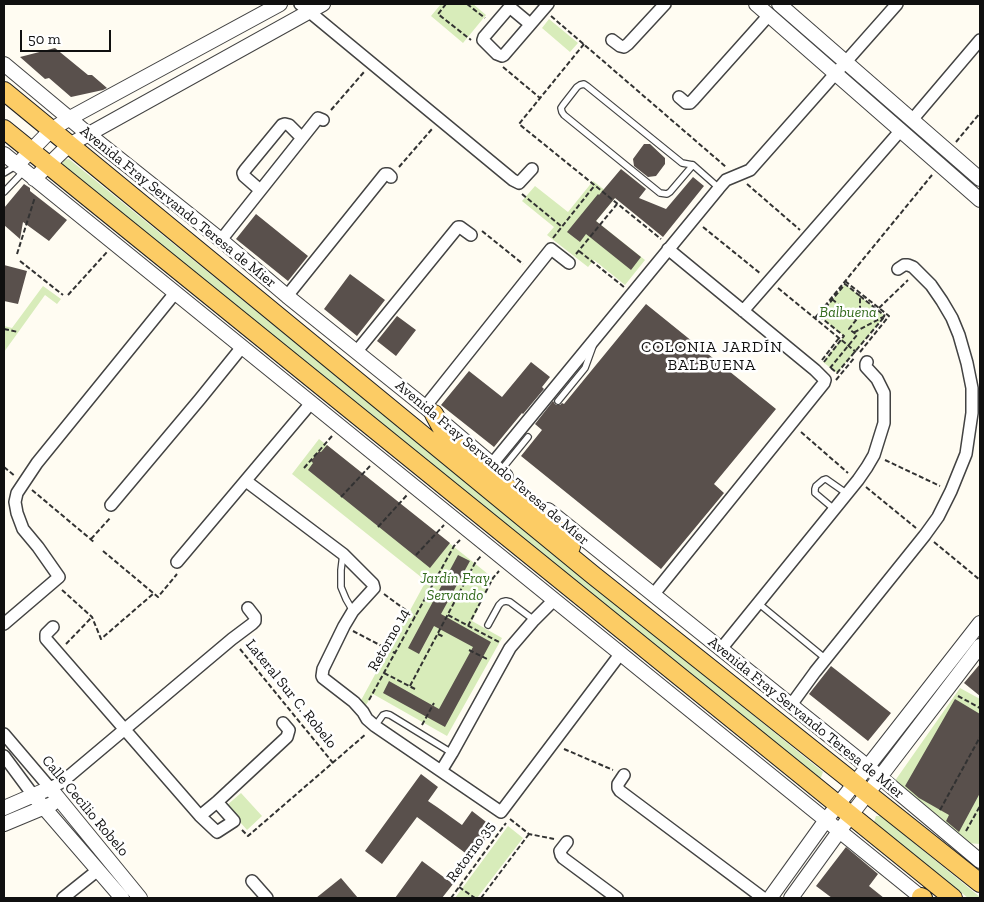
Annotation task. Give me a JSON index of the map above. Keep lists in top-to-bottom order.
{
  "streets": {
    "main road": ["Avenida Fray Servando Teresa de Mier"],
    "street": ["Calle Cecilio Robelo"],
    "path": ["Retorno 14", "Lateral Sur C. Robelo", "Retorno 35"]
  },
  "districts": ["COLONIA JARDÍN BALBUENA"],
  "parks": ["Balbuena", "Jardín Fray Servando"],
  "scale_bar": "50 m"
}
